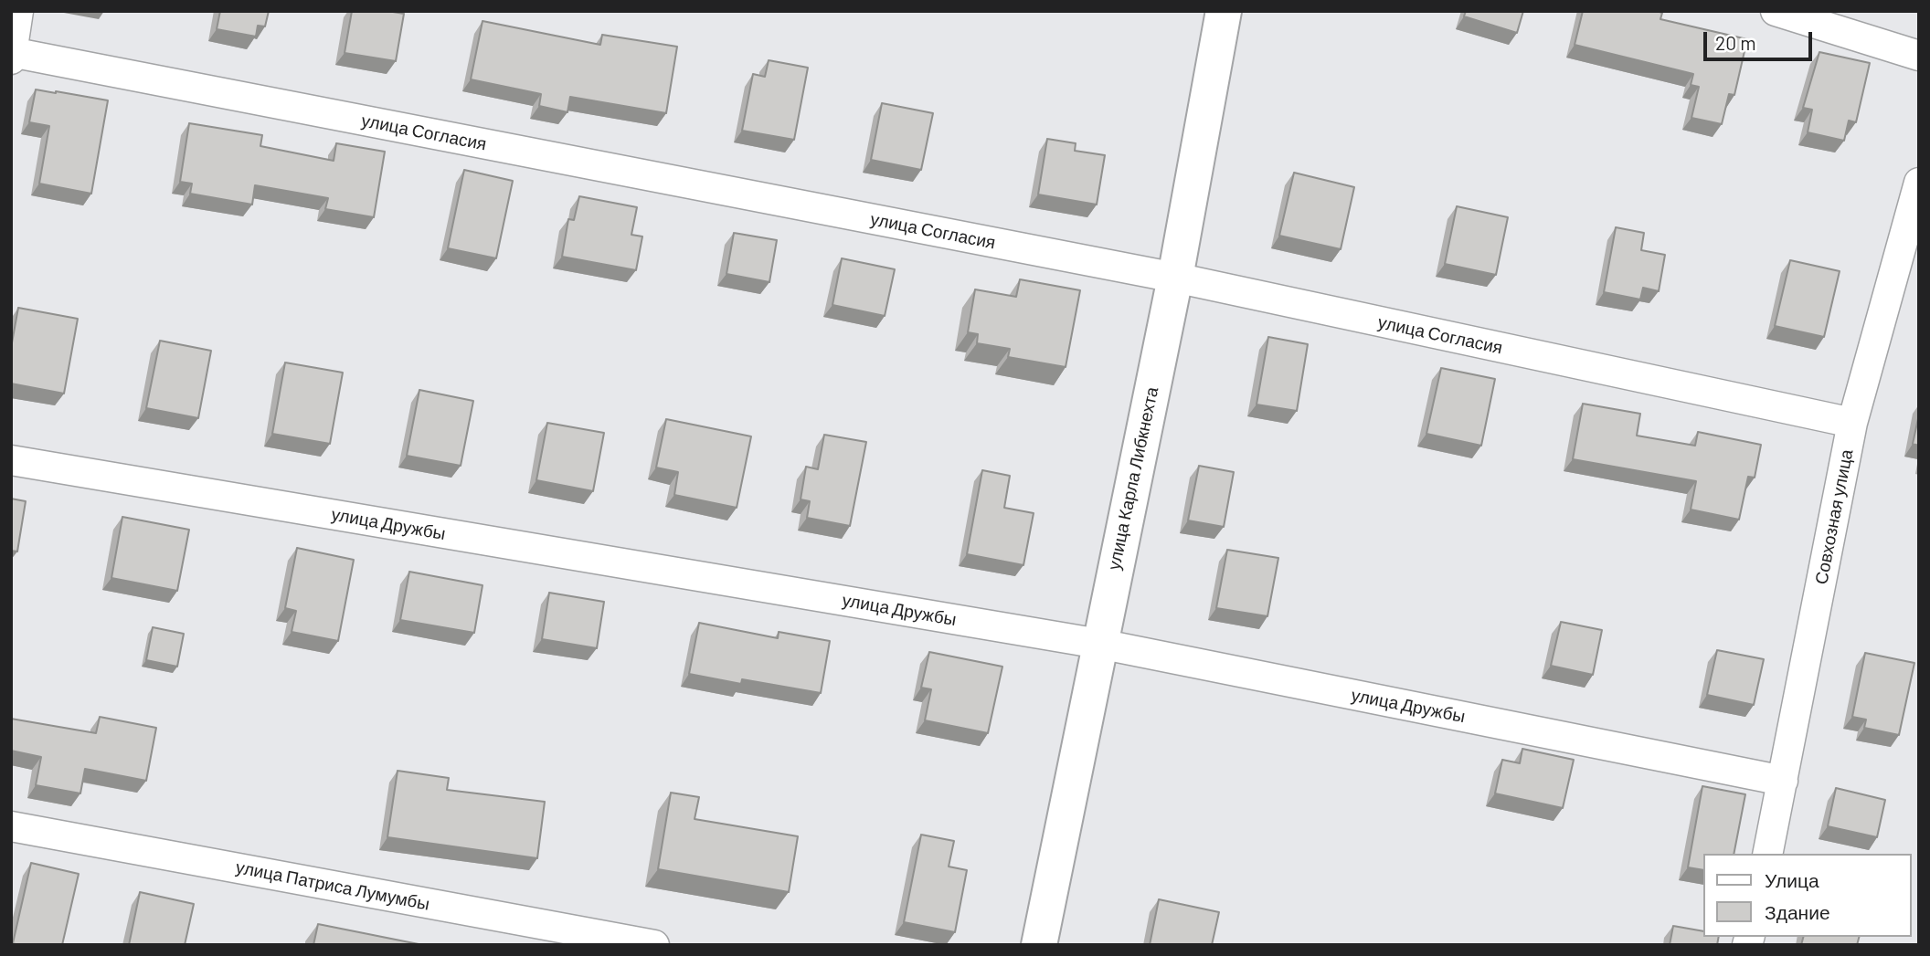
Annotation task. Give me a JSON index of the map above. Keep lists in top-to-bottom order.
{
  "streets": {
    "street": [
      "улица Согласия",
      "улица Карла Либкнехта",
      "Совхозная улица",
      "улица Дружбы",
      "улица Патриса Лумумбы"
    ]
  },
  "crossings": [
    ["улица Согласия", "улица Карла Либкнехта"],
    ["улица Согласия", "Совхозная улица"],
    ["улица Карла Либкнехта", "улица Дружбы"],
    ["Совхозная улица", "улица Дружбы"]
  ],
  "legend": ["Улица", "Здание"],
  "scale_bar": "20 m"
}
